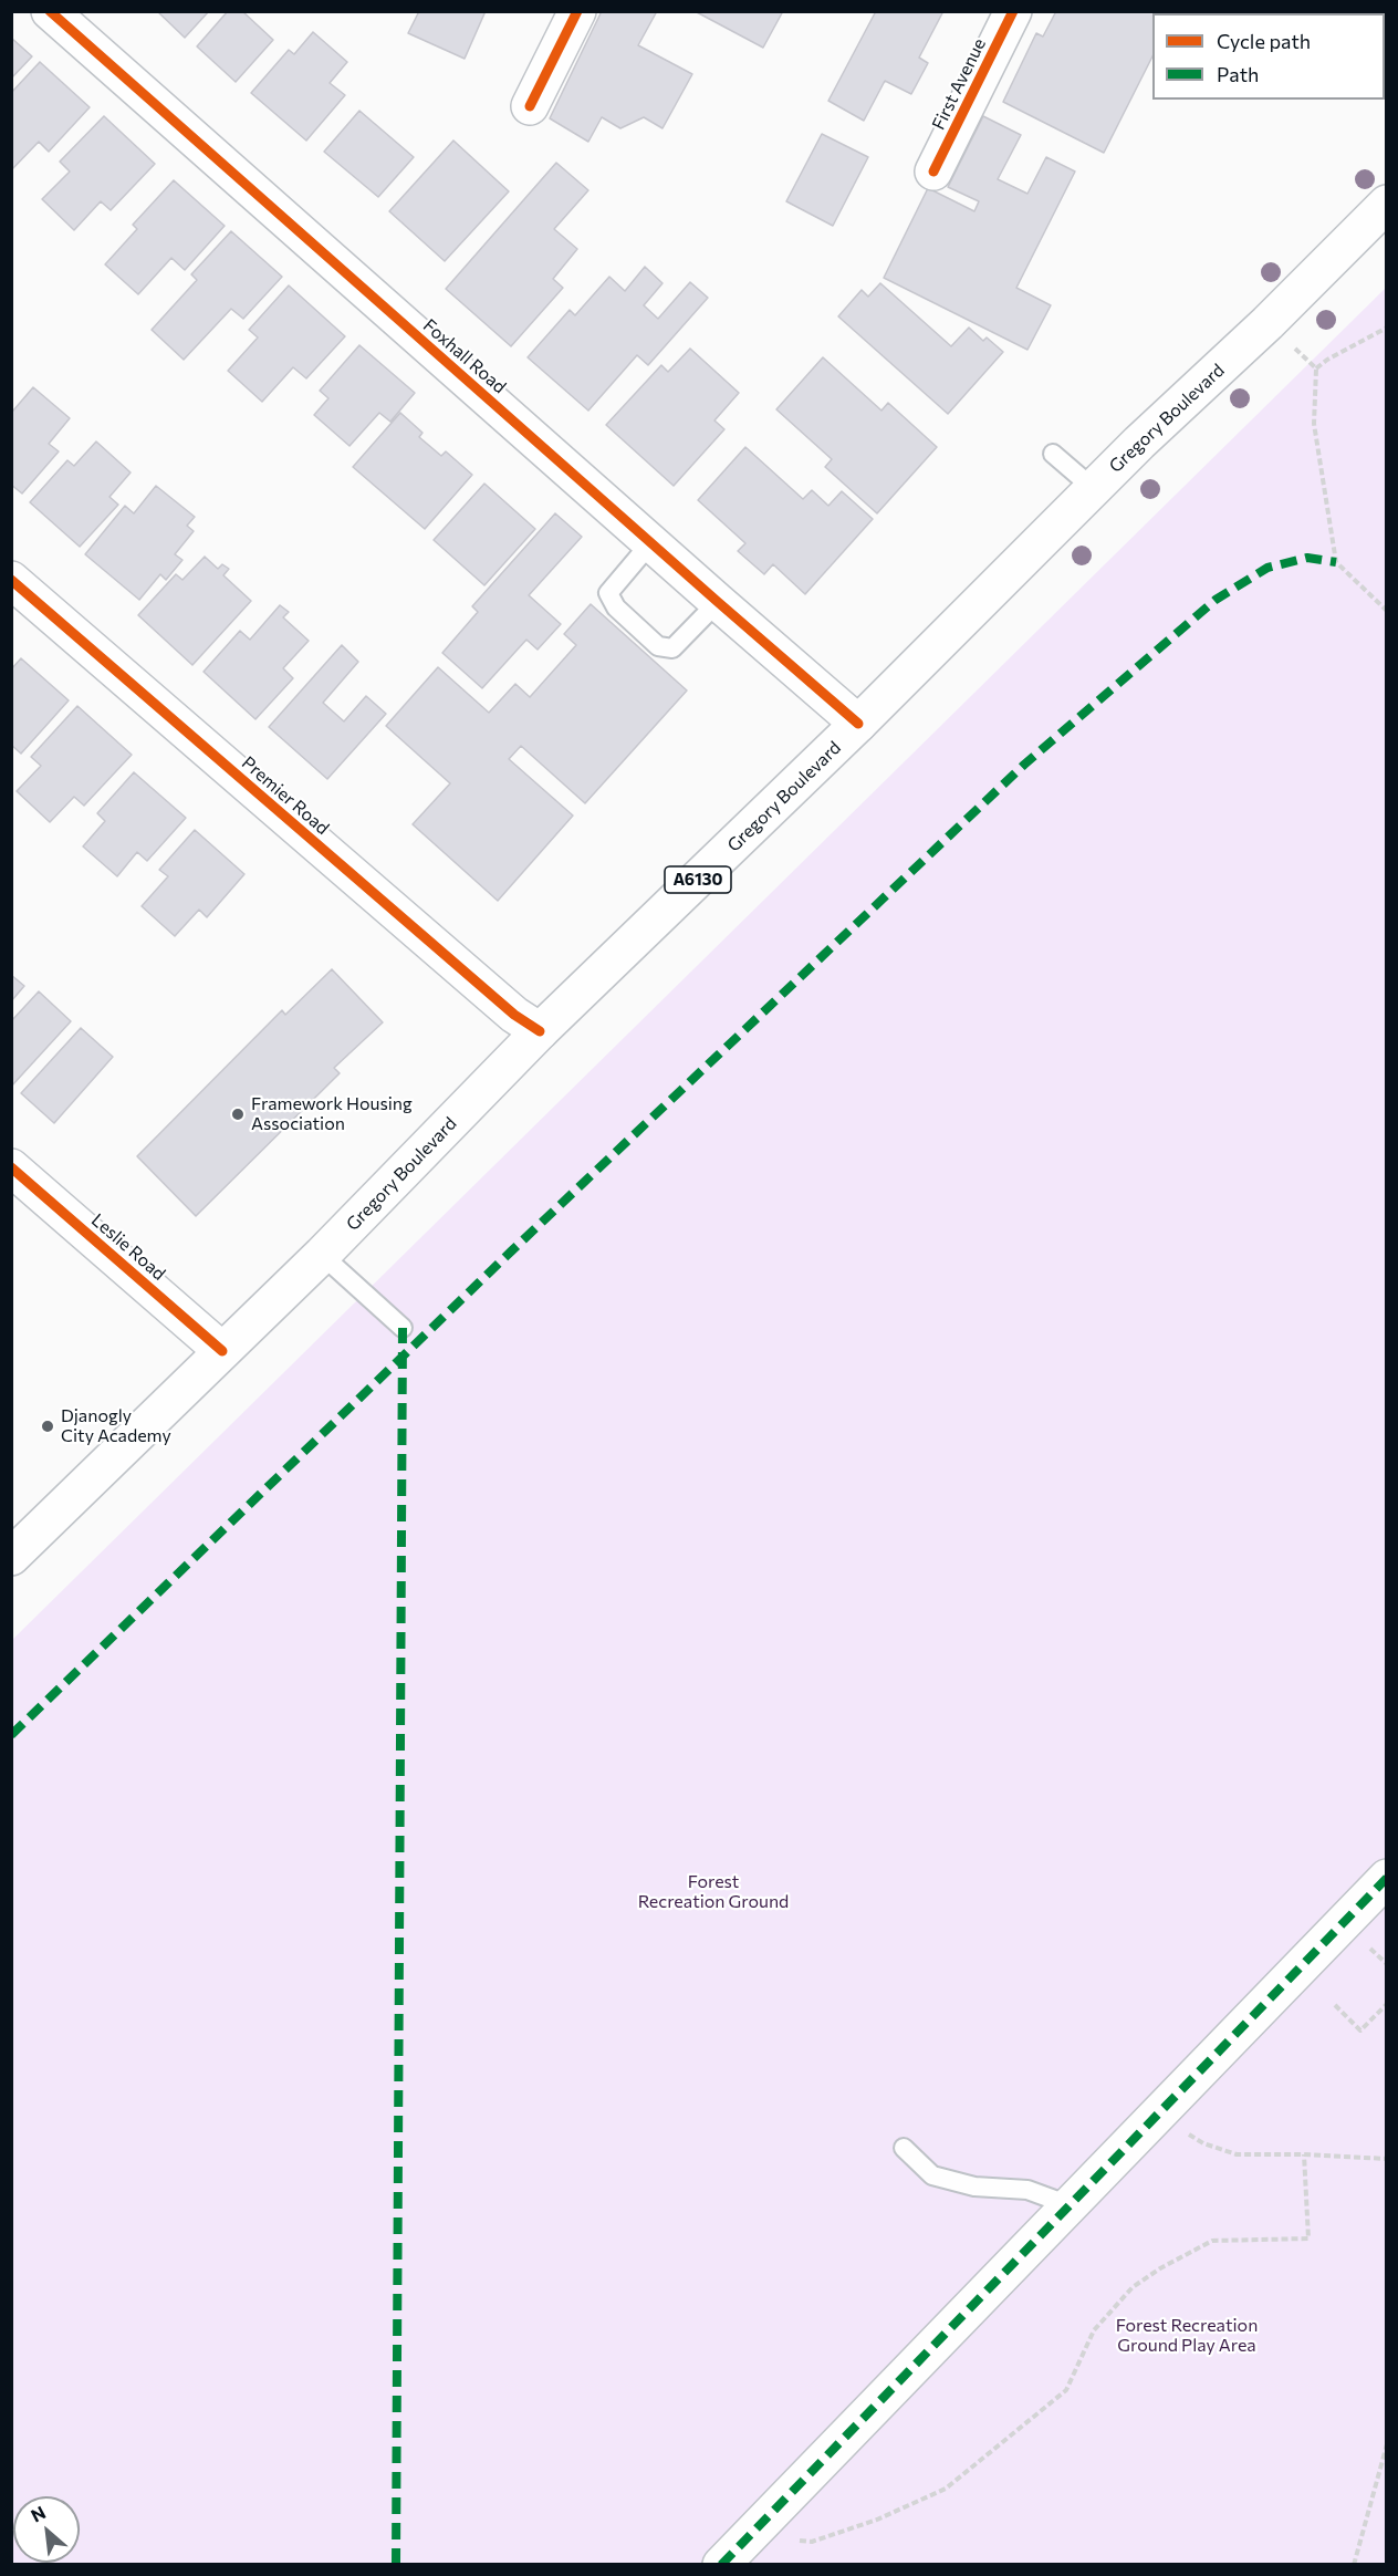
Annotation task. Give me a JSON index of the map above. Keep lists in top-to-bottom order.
{
  "streets": {
    "street": [
      "First Avenue",
      "Foxhall Road",
      "Gregory Boulevard",
      "Premier Road",
      "A6130",
      "Leslie Road"
    ]
  },
  "crossings": [
    ["Foxhall Road", "Gregory Boulevard"],
    ["Gregory Boulevard", "Premier Road"],
    ["Gregory Boulevard", "Leslie Road"]
  ],
  "parks": ["Forest Recreation Ground", "Forest Recreation Ground Play Area"],
  "places": ["Framework Housing Association", "Djanogly City Academy"],
  "legend": ["Cycle path", "Path"],
  "north": "top left"
}
